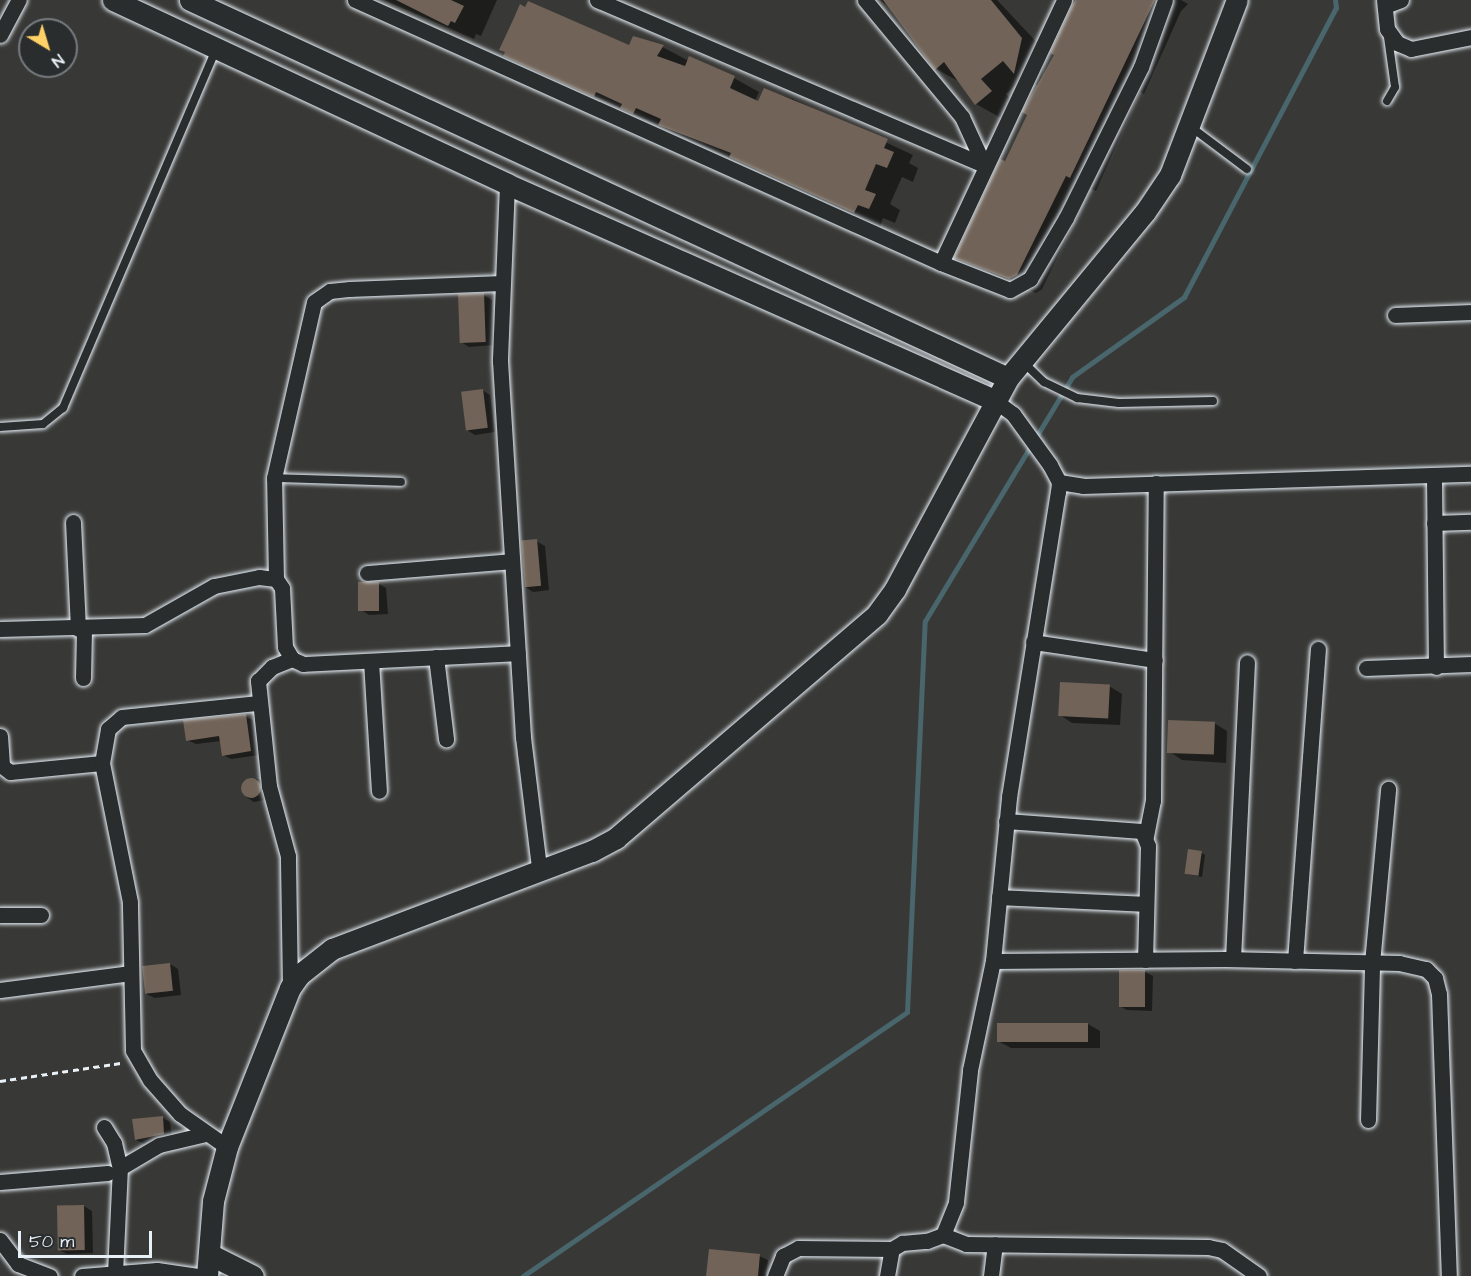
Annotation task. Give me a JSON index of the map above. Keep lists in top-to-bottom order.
{
  "scale_bar": "50 m",
  "north": "bottom right"
}
